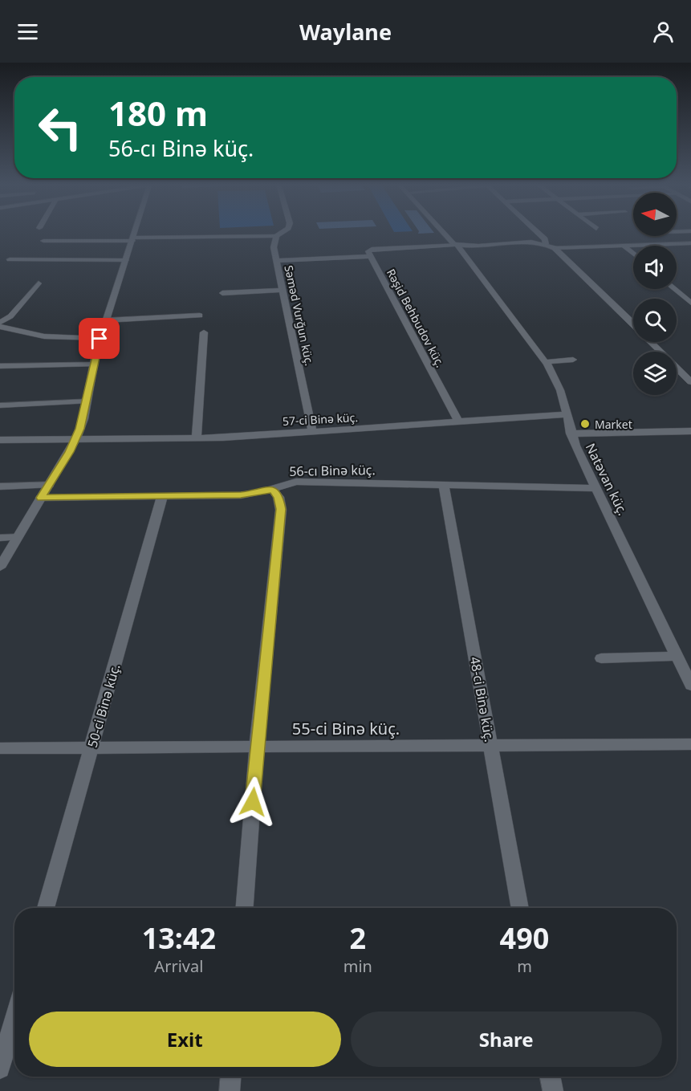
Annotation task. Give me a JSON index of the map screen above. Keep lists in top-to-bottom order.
{
  "streets": {
    "street": [
      "Səməd Vurğun küç.",
      "Rəşid Behbudov küç.",
      "57-ci Binə küç.",
      "56-cı Binə küç.",
      "Natəvan küç.",
      "48-ci Binə küç.",
      "50-ci Binə küç.",
      "55-ci Binə küç."
    ]
  },
  "crossings": [
    ["Səməd Vurğun küç.", "57-ci Binə küç."],
    ["Rəşid Behbudov küç.", "57-ci Binə küç."],
    ["Rəşid Behbudov küç.", "Natəvan küç."],
    ["57-ci Binə küç.", "Natəvan küç."],
    ["56-cı Binə küç.", "Natəvan küç."],
    ["56-cı Binə küç.", "48-ci Binə küç."],
    ["56-cı Binə küç.", "50-ci Binə küç."],
    ["48-ci Binə küç.", "55-ci Binə küç."],
    ["50-ci Binə küç.", "55-ci Binə küç."]
  ],
  "places": ["Market"],
  "north": "left",
  "page": {
    "header": "Waylane",
    "turn": ["180 m", "56-cı Binə küç."],
    "eta": [
      "13:42",
      "Arrival",
      "2",
      "min",
      "490",
      "m"
    ],
    "buttons": ["Exit", "Share"]
  }
}
